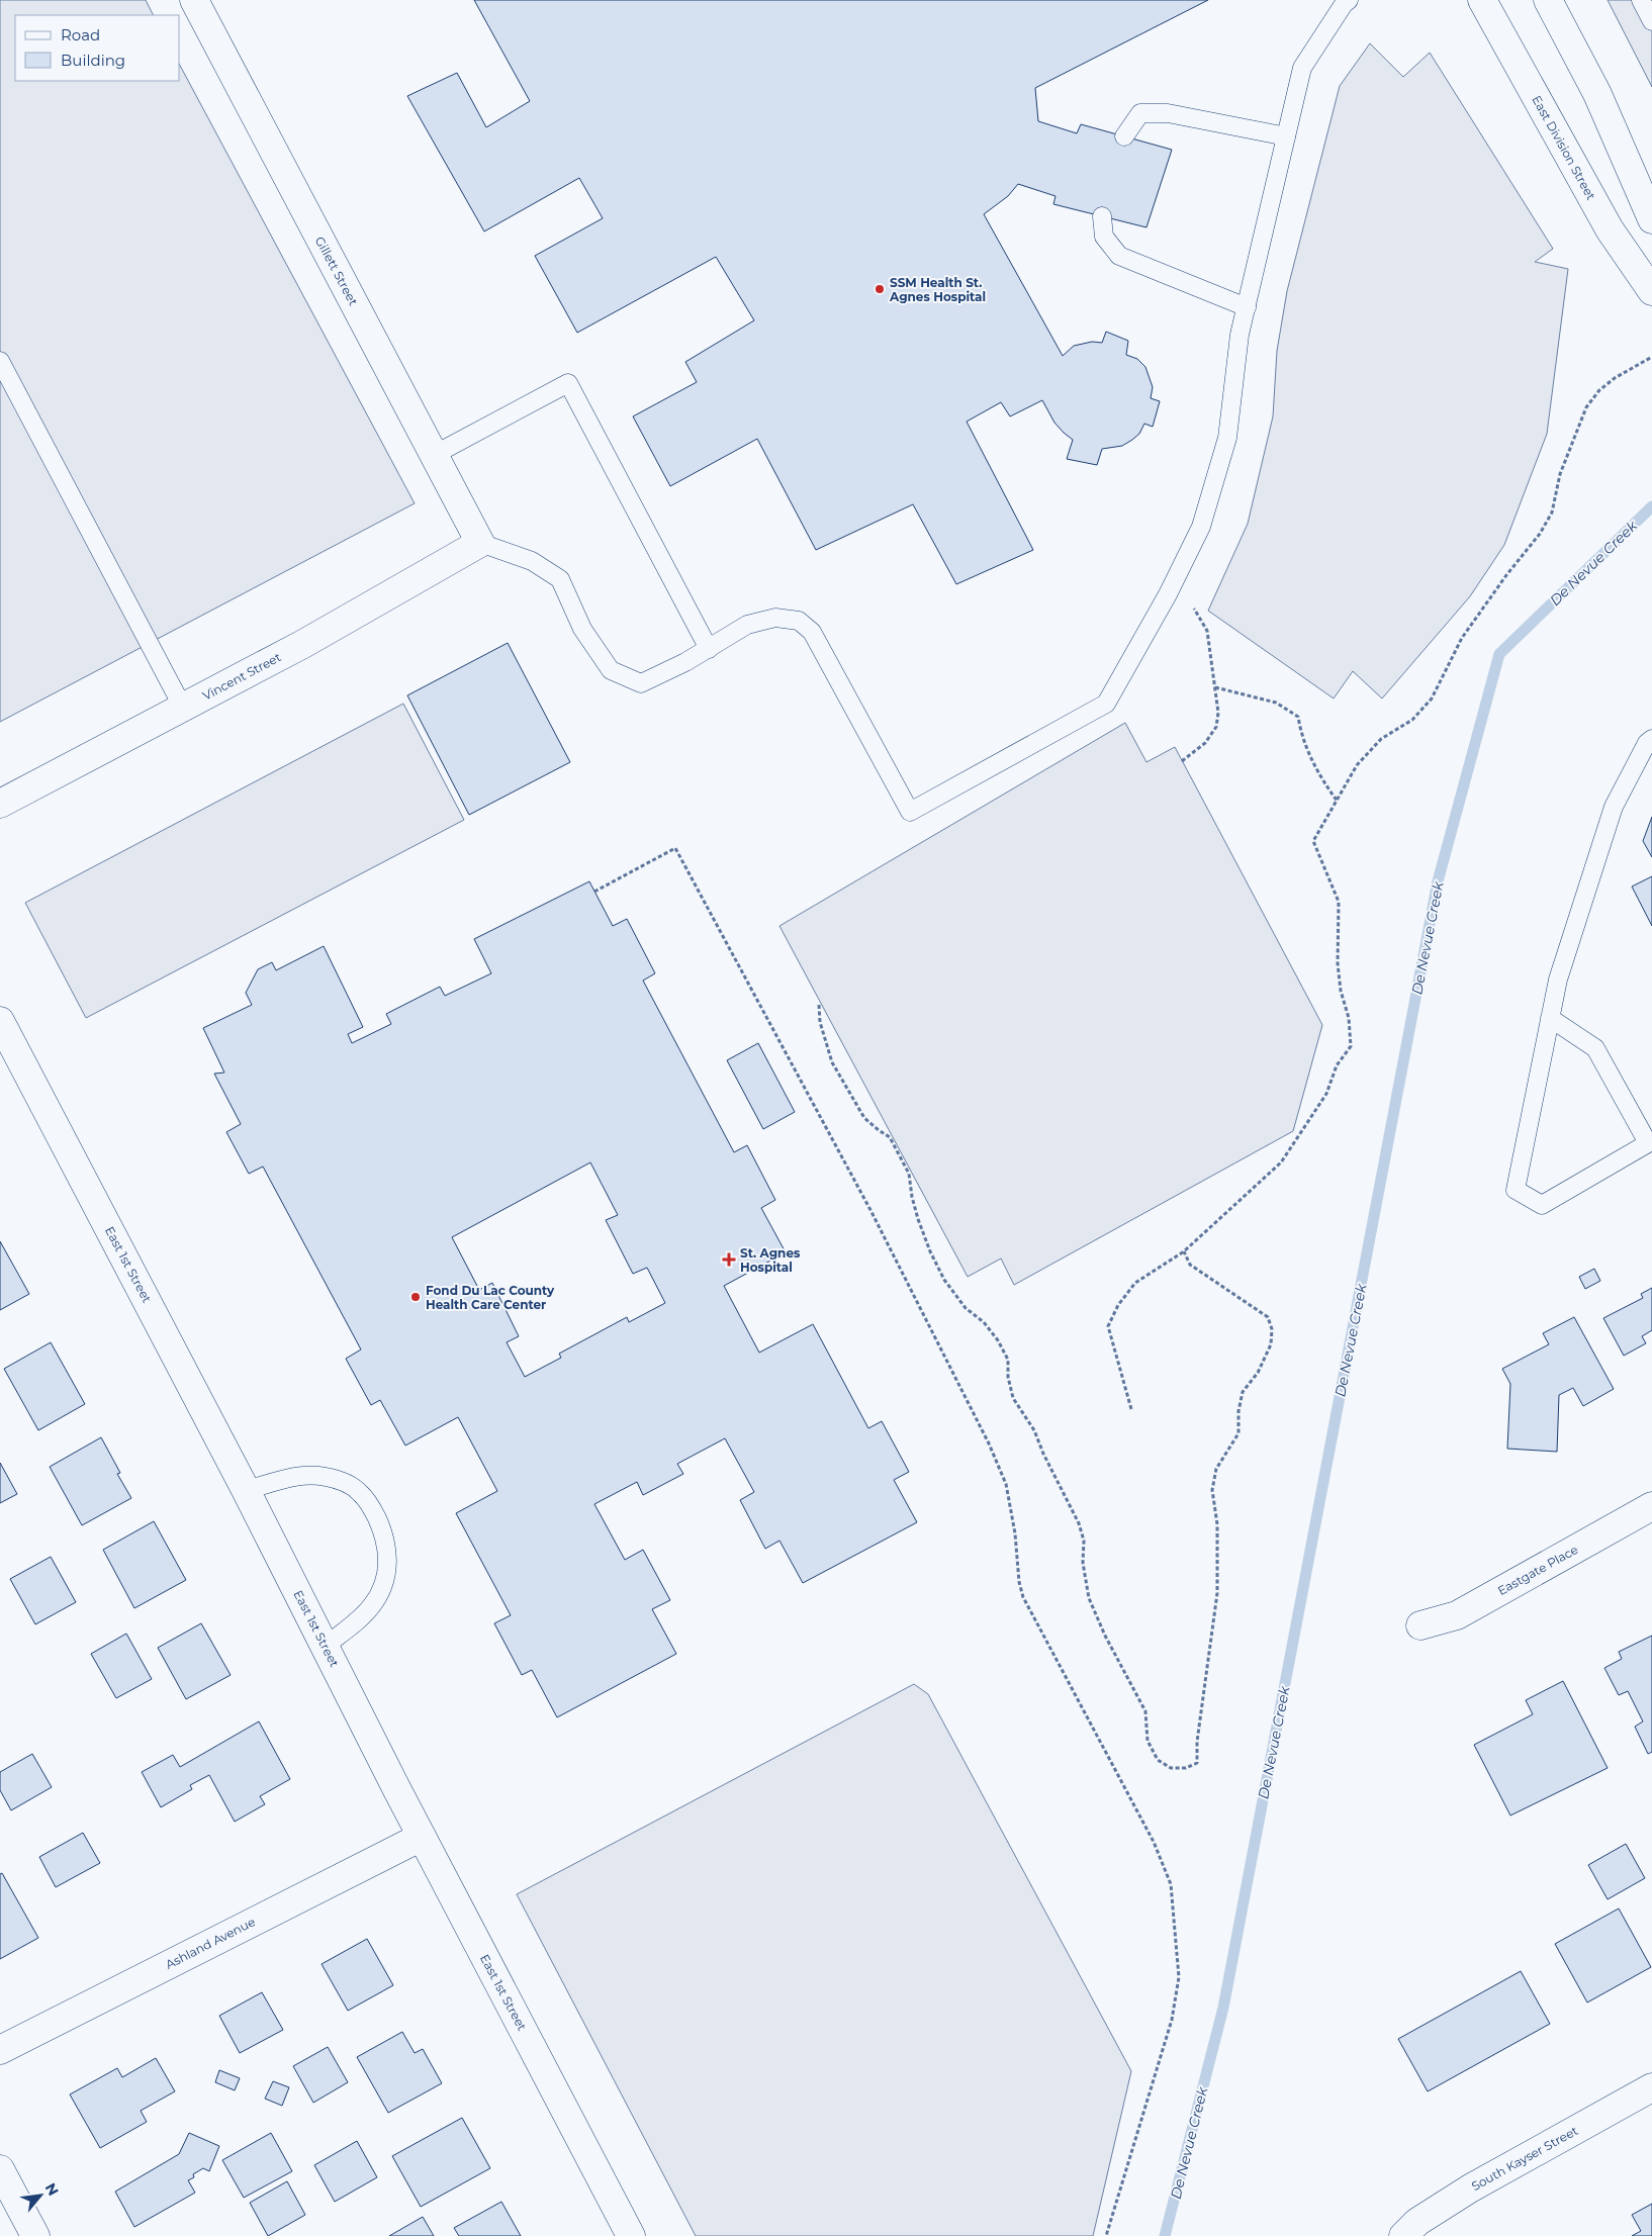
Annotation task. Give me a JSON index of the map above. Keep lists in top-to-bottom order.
{
  "streets": {
    "street": [
      "East Division Street",
      "Gillett Street",
      "Vincent Street",
      "East 1st Street",
      "Eastgate Place",
      "Ashland Avenue",
      "South Kayser Street"
    ]
  },
  "crossings": [
    ["Gillett Street", "Vincent Street"],
    ["East 1st Street", "Ashland Avenue"]
  ],
  "water": ["De Nevue Creek"],
  "places": {
    "other": ["SSM Health St. Agnes Hospital", "Fond Du Lac County Health Care Center"],
    "health": ["St. Agnes Hospital"]
  },
  "legend": ["Road", "Building"],
  "north": "top right"
}
